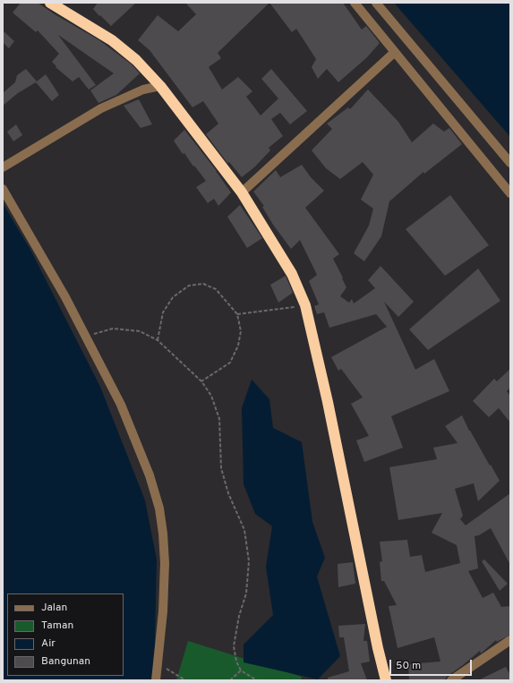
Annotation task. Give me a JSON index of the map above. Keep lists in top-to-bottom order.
{
  "legend": [
    "Jalan",
    "Taman",
    "Air",
    "Bangunan"
  ],
  "scale_bar": "50 m"
}
